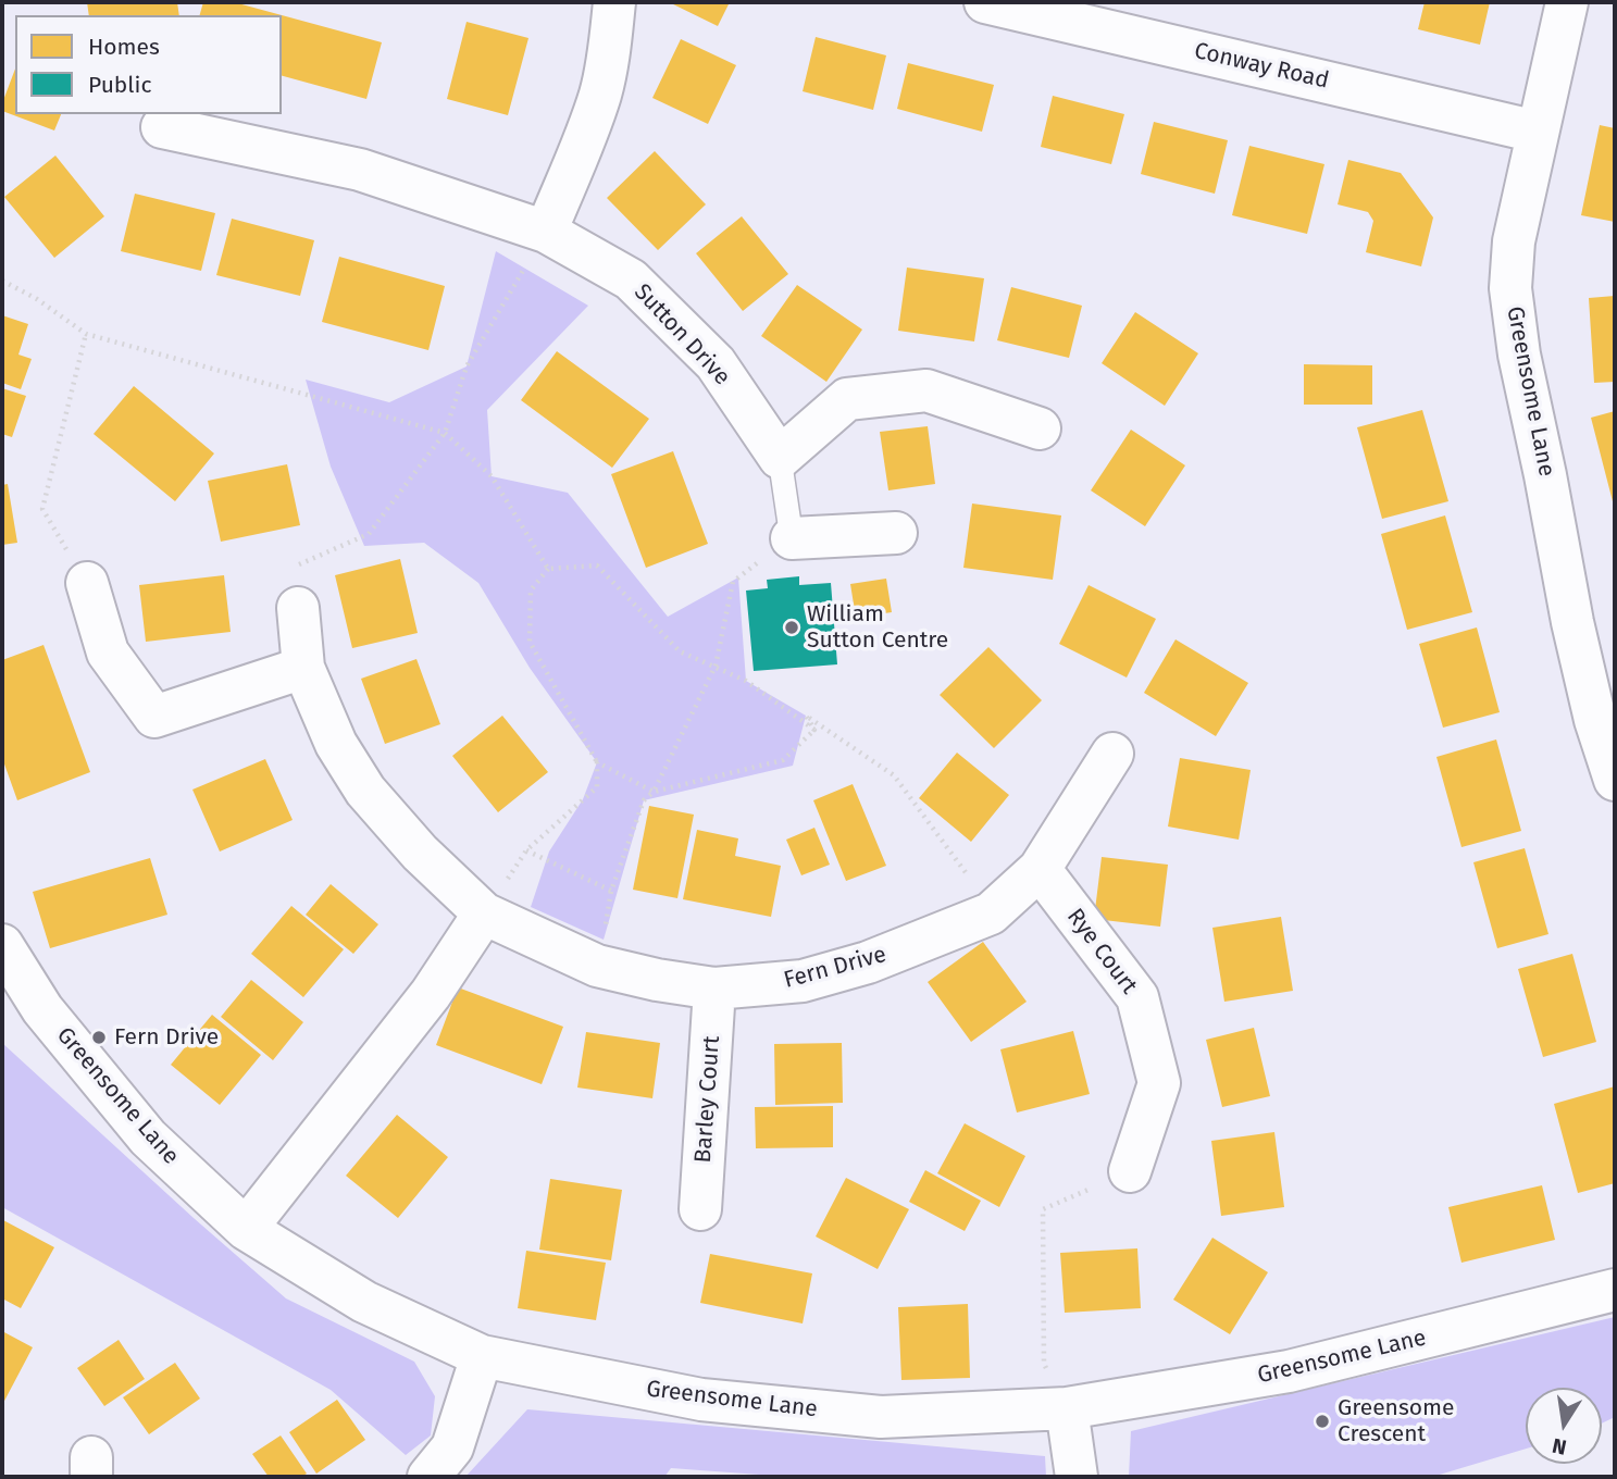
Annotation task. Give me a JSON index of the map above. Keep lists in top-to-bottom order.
{
  "streets": {
    "street": [
      "Conway Road",
      "Sutton Drive",
      "Greensome Lane",
      "Rye Court",
      "Fern Drive",
      "Barley Court"
    ]
  },
  "crossings": [
    ["Conway Road", "Greensome Lane"],
    ["Rye Court", "Fern Drive"],
    ["Fern Drive", "Barley Court"]
  ],
  "places": ["William Sutton Centre", "Fern Drive", "Greensome Crescent"],
  "legend": ["Homes", "Public"],
  "north": "bottom"
}
